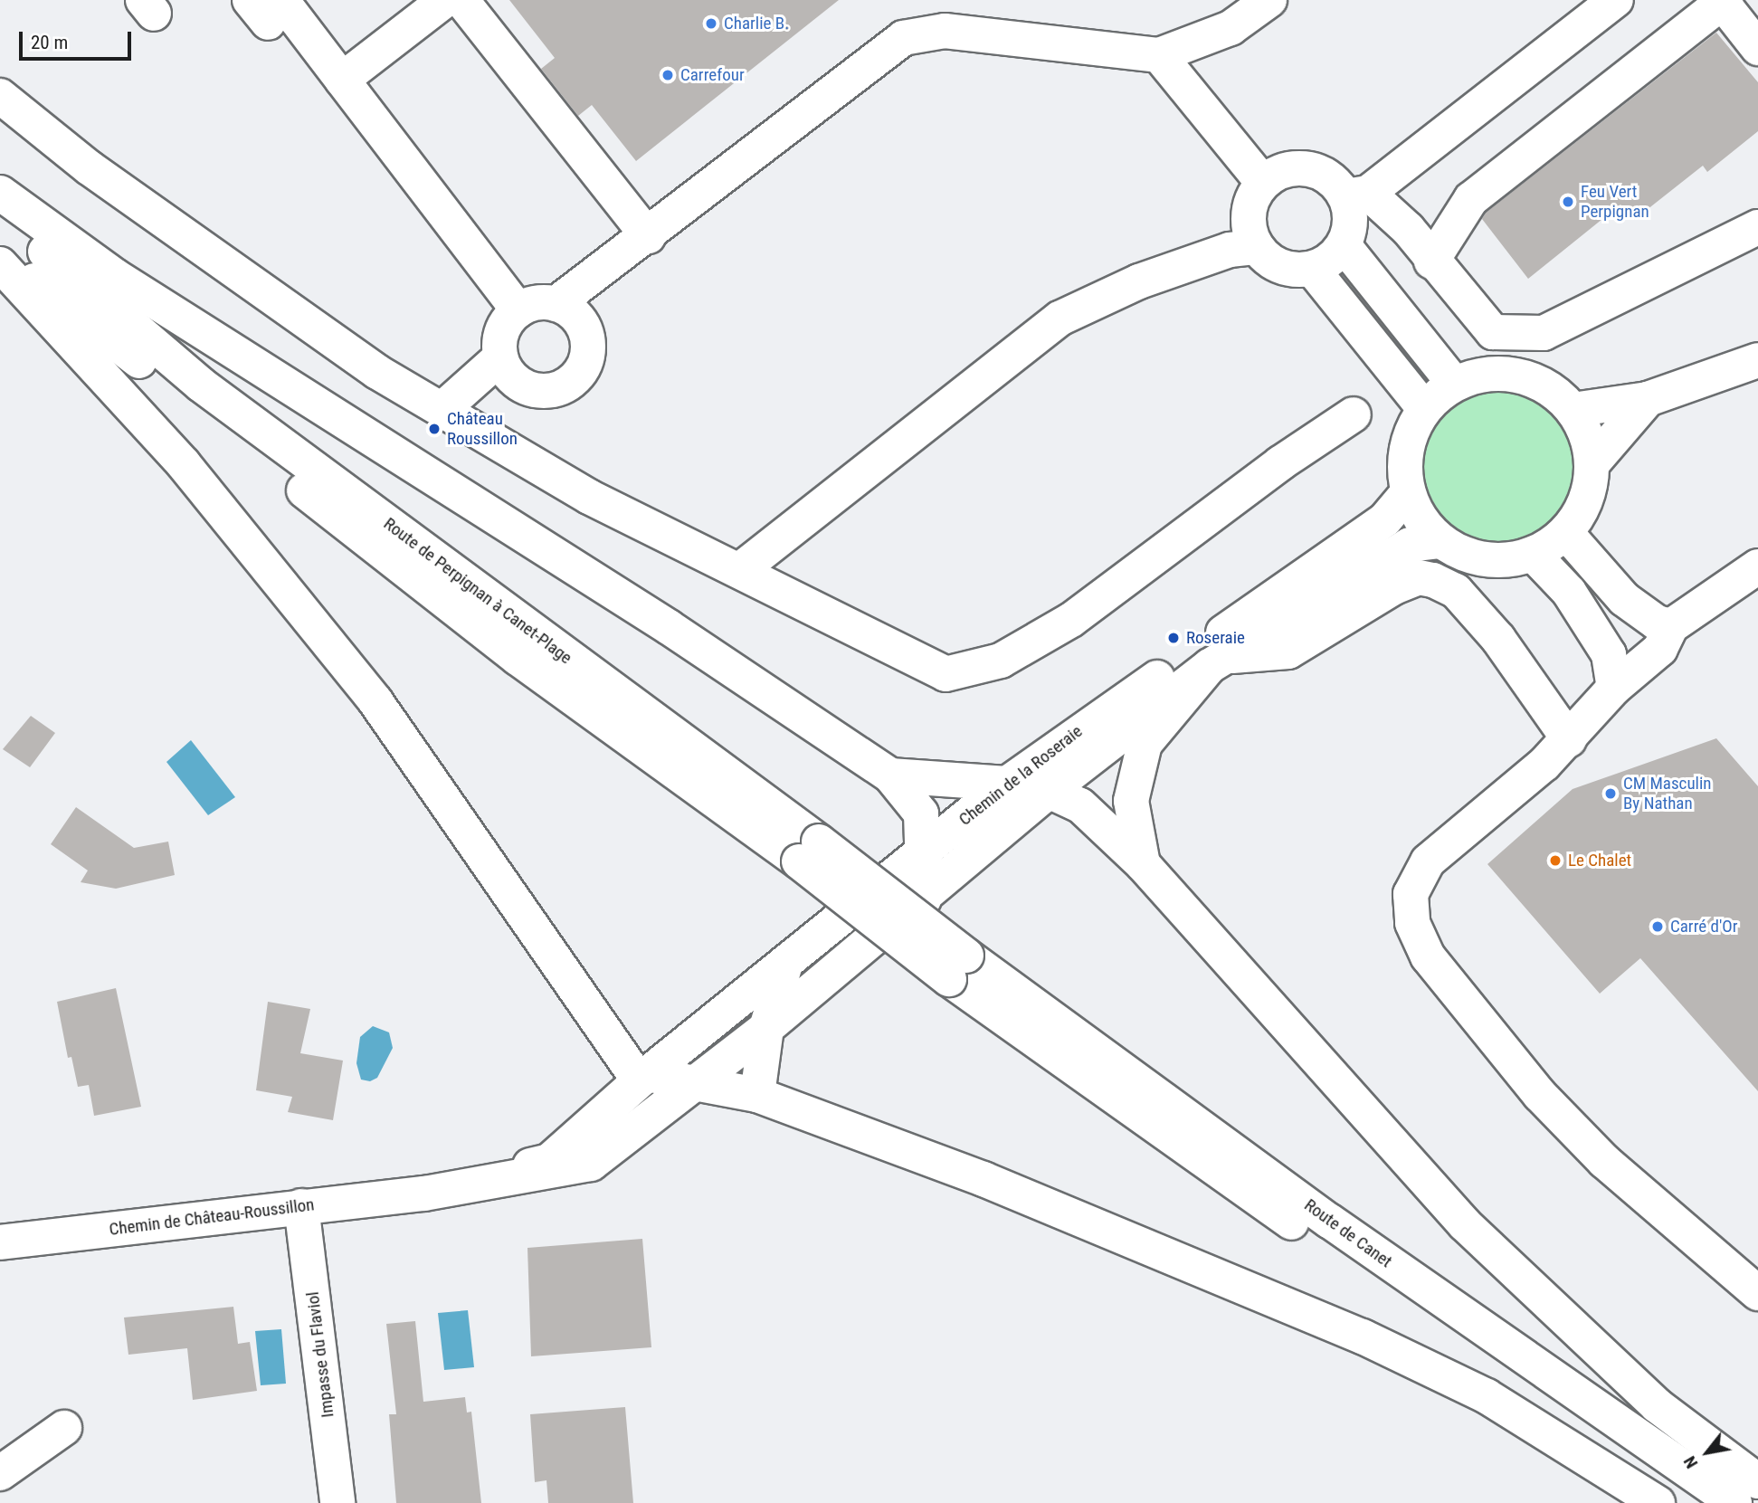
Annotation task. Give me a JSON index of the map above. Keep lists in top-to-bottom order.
{
  "streets": {
    "main road": [
      "Route de Perpignan à Canet-Plage",
      "Chemin de la Roseraie",
      "Chemin de Château-Roussillon",
      "Route de Canet",
      "Impasse du Flaviol"
    ]
  },
  "crossings": [
    ["Route de Perpignan à Canet-Plage", "Route de Canet"],
    ["Chemin de la Roseraie", "Chemin de Château-Roussillon"],
    ["Chemin de Château-Roussillon", "Impasse du Flaviol"]
  ],
  "places": [
    "Charlie B.",
    "Carrefour",
    "Feu Vert Perpignan",
    "Château Roussillon",
    "Roseraie",
    "CM Masculin By Nathan",
    "Le Chalet",
    "Carré d'Or"
  ],
  "scale_bar": "20 m",
  "north": "bottom left"
}
